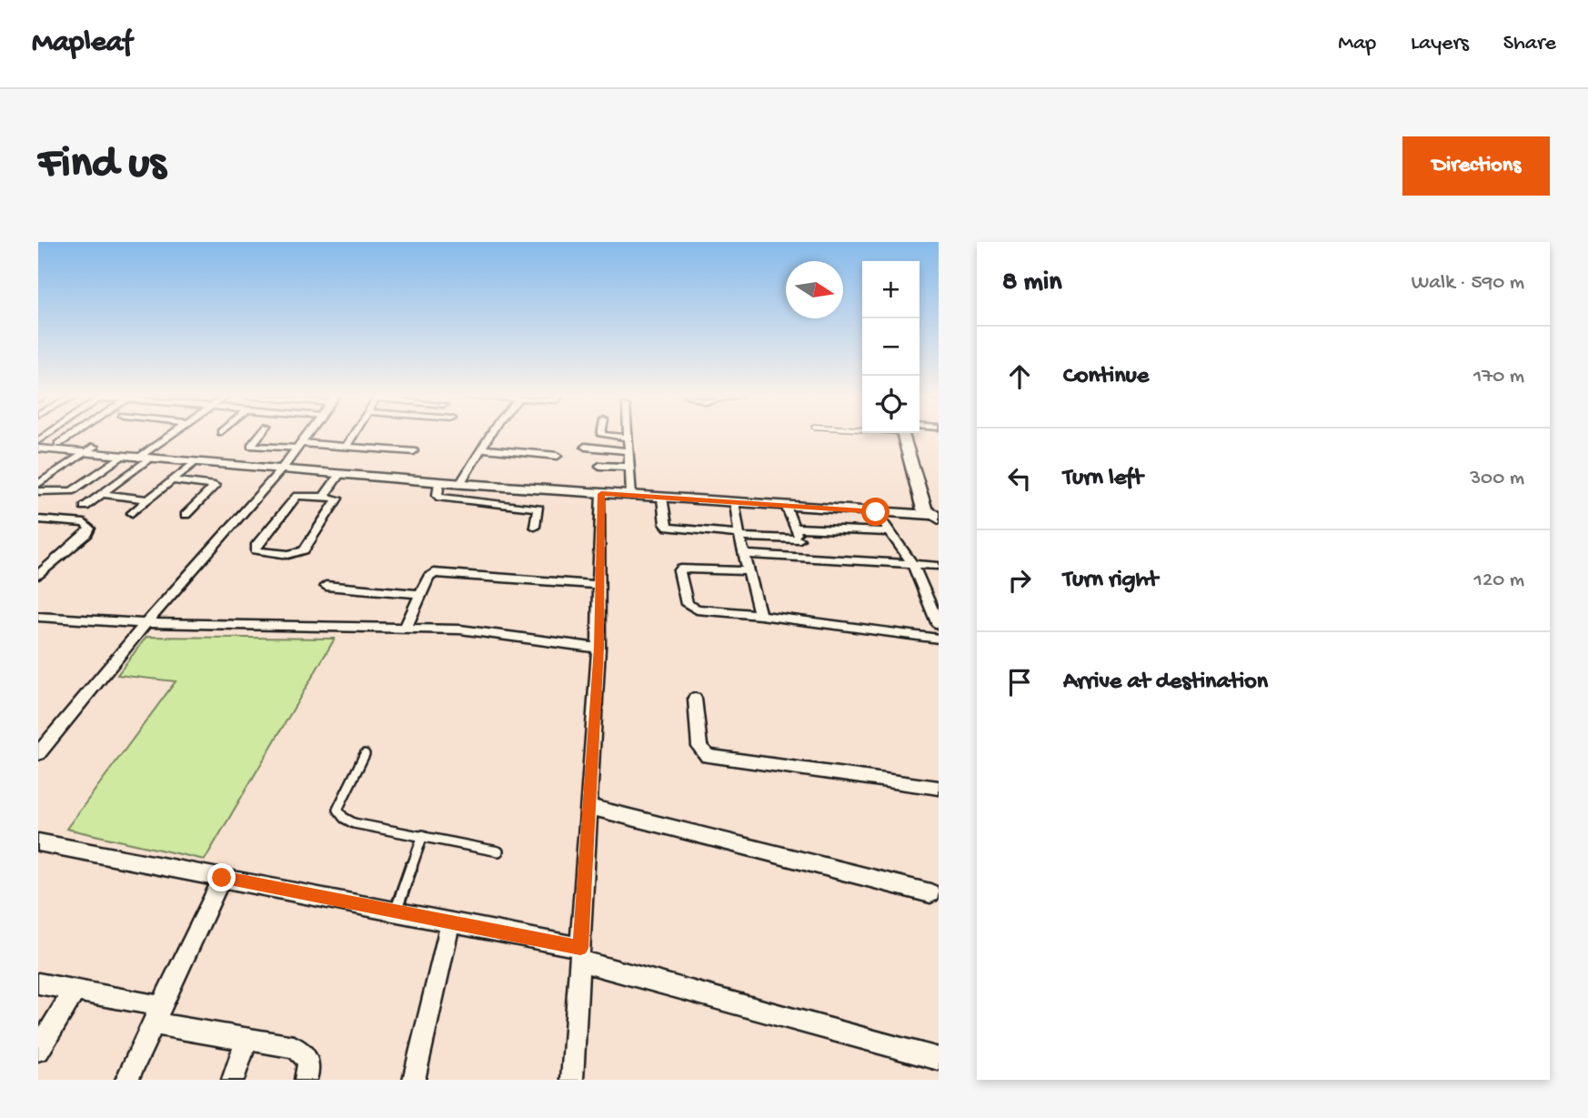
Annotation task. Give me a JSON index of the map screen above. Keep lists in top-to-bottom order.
{
  "north": "right",
  "page": {
    "header": "Mapleaf",
    "nav": ["Map", "Layers", "Share"],
    "buttons": "Directions",
    "title": "Find us",
    "heading": ["8 min", "Walk · 590 m"],
    "map_buttons": ["+", "−"],
    "list": [
      ["Continue", "170 m"],
      ["Turn left", "300 m"],
      ["Turn right", "120 m"],
      "Arrive at destination"
    ]
  }
}
